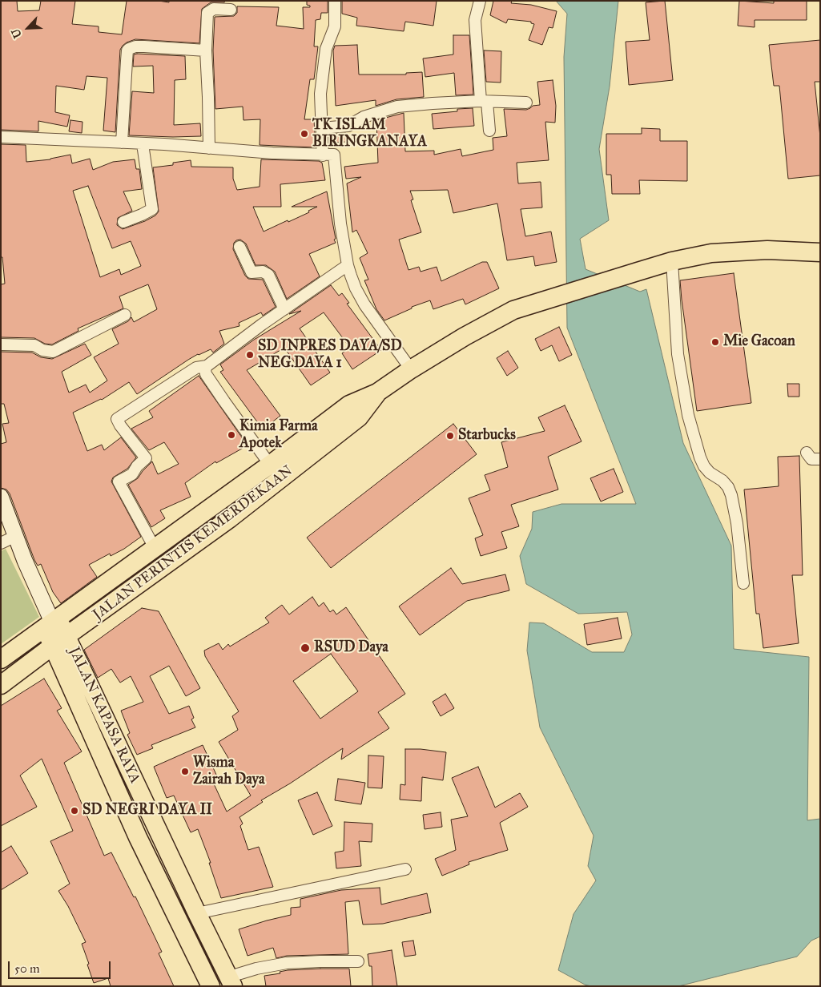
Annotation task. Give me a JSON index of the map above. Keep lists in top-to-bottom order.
{
  "streets": {
    "highway": ["JALAN PERINTIS KEMERDEKAAN", "JALAN KAPASA RAYA"]
  },
  "crossings": [
    ["JALAN PERINTIS KEMERDEKAAN", "JALAN KAPASA RAYA"]
  ],
  "places": [
    "TK ISLAM BIRINGKANAYA",
    "Mie Gacoan",
    "SD INPRES DAYA/SD NEG.DAYA 1",
    "Kimia Farma Apotek",
    "Starbucks",
    "RSUD Daya",
    "Wisma Zairah Daya",
    "SD NEGRI DAYA II"
  ],
  "scale_bar": "50 m",
  "north": "bottom left"
}
